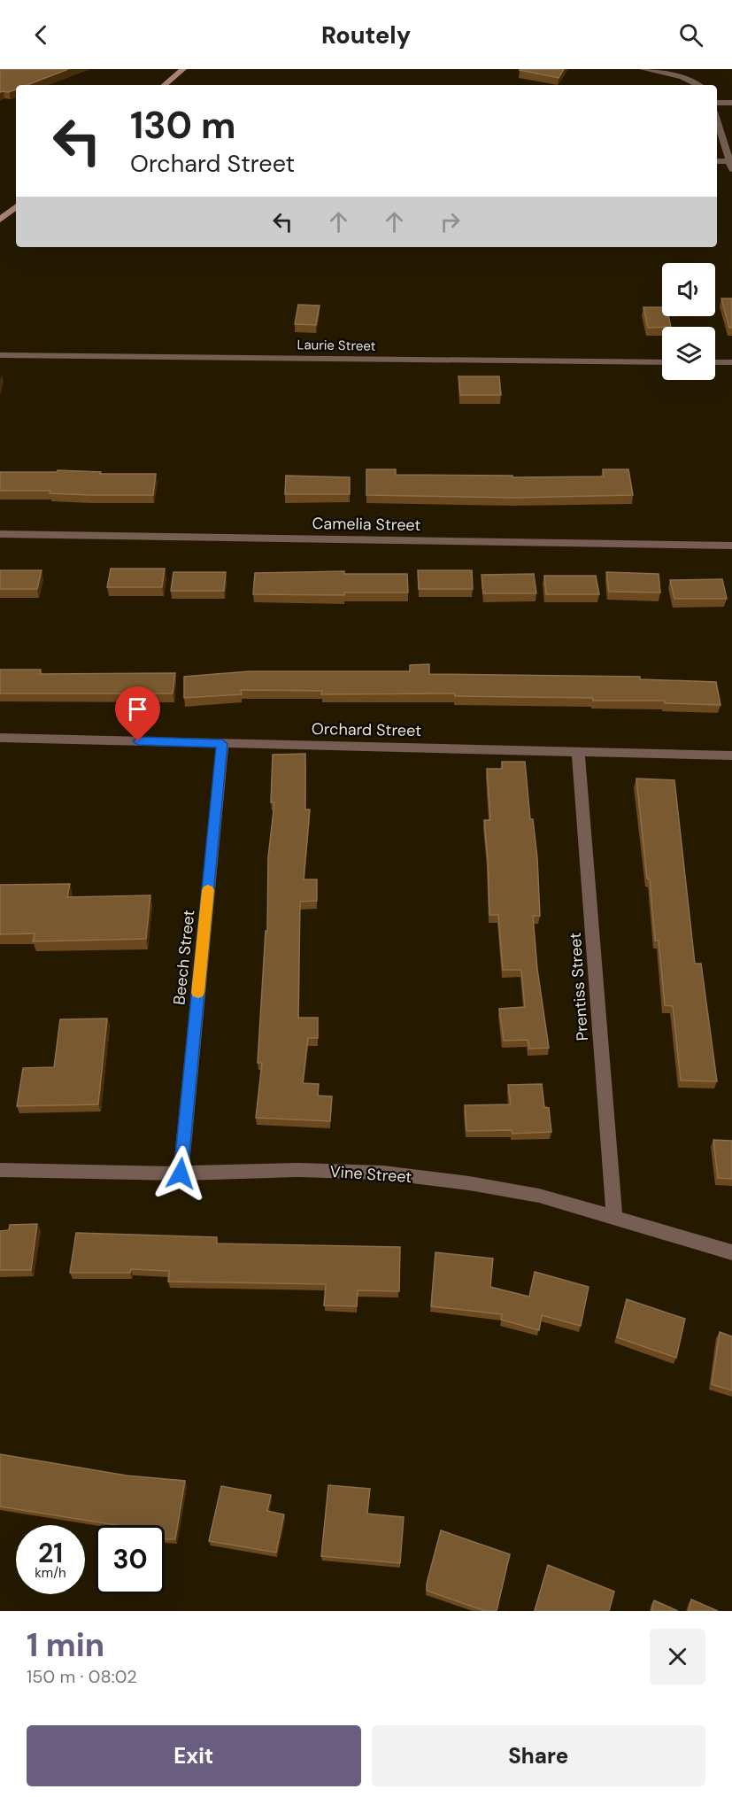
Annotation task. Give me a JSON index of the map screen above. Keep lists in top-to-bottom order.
{
  "streets": {
    "street": [
      "Laurie Street",
      "Camelia Street",
      "Orchard Street",
      "Beech Street",
      "Prentiss Street",
      "Vine Street"
    ]
  },
  "crossings": [
    ["Orchard Street", "Beech Street"],
    ["Orchard Street", "Prentiss Street"],
    ["Beech Street", "Vine Street"],
    ["Prentiss Street", "Vine Street"]
  ],
  "page": {
    "header": "Routely",
    "turn": ["130 m", "Orchard Street"],
    "speed": "21 km/h",
    "limit": "30",
    "heading": ["1 min", "150 m · 08:02"],
    "buttons": ["Exit", "Share"]
  }
}
